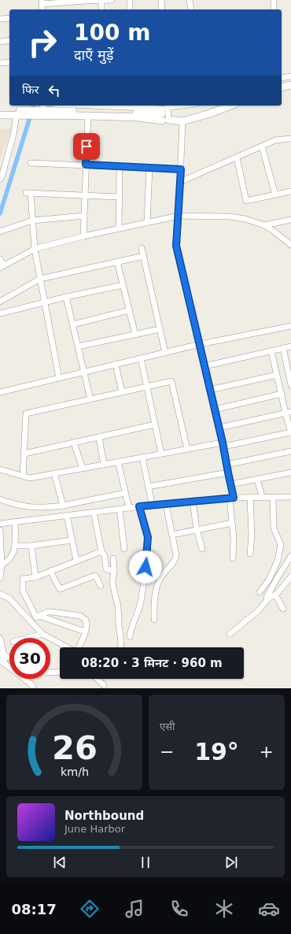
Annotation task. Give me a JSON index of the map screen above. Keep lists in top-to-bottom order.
{
  "page": {
    "turn": ["100 m", "दाएँ मुड़ें"],
    "then": "फिर",
    "limit": "30",
    "trip": "08:20 · 3 मिनट · 960 m",
    "tile": "एसी",
    "heat": ["−", "19°", "+"],
    "song": ["Northbound", "June Harbor"],
    "tabs": "08:17",
    "gauge": ["26", "km/h"]
  }
}
